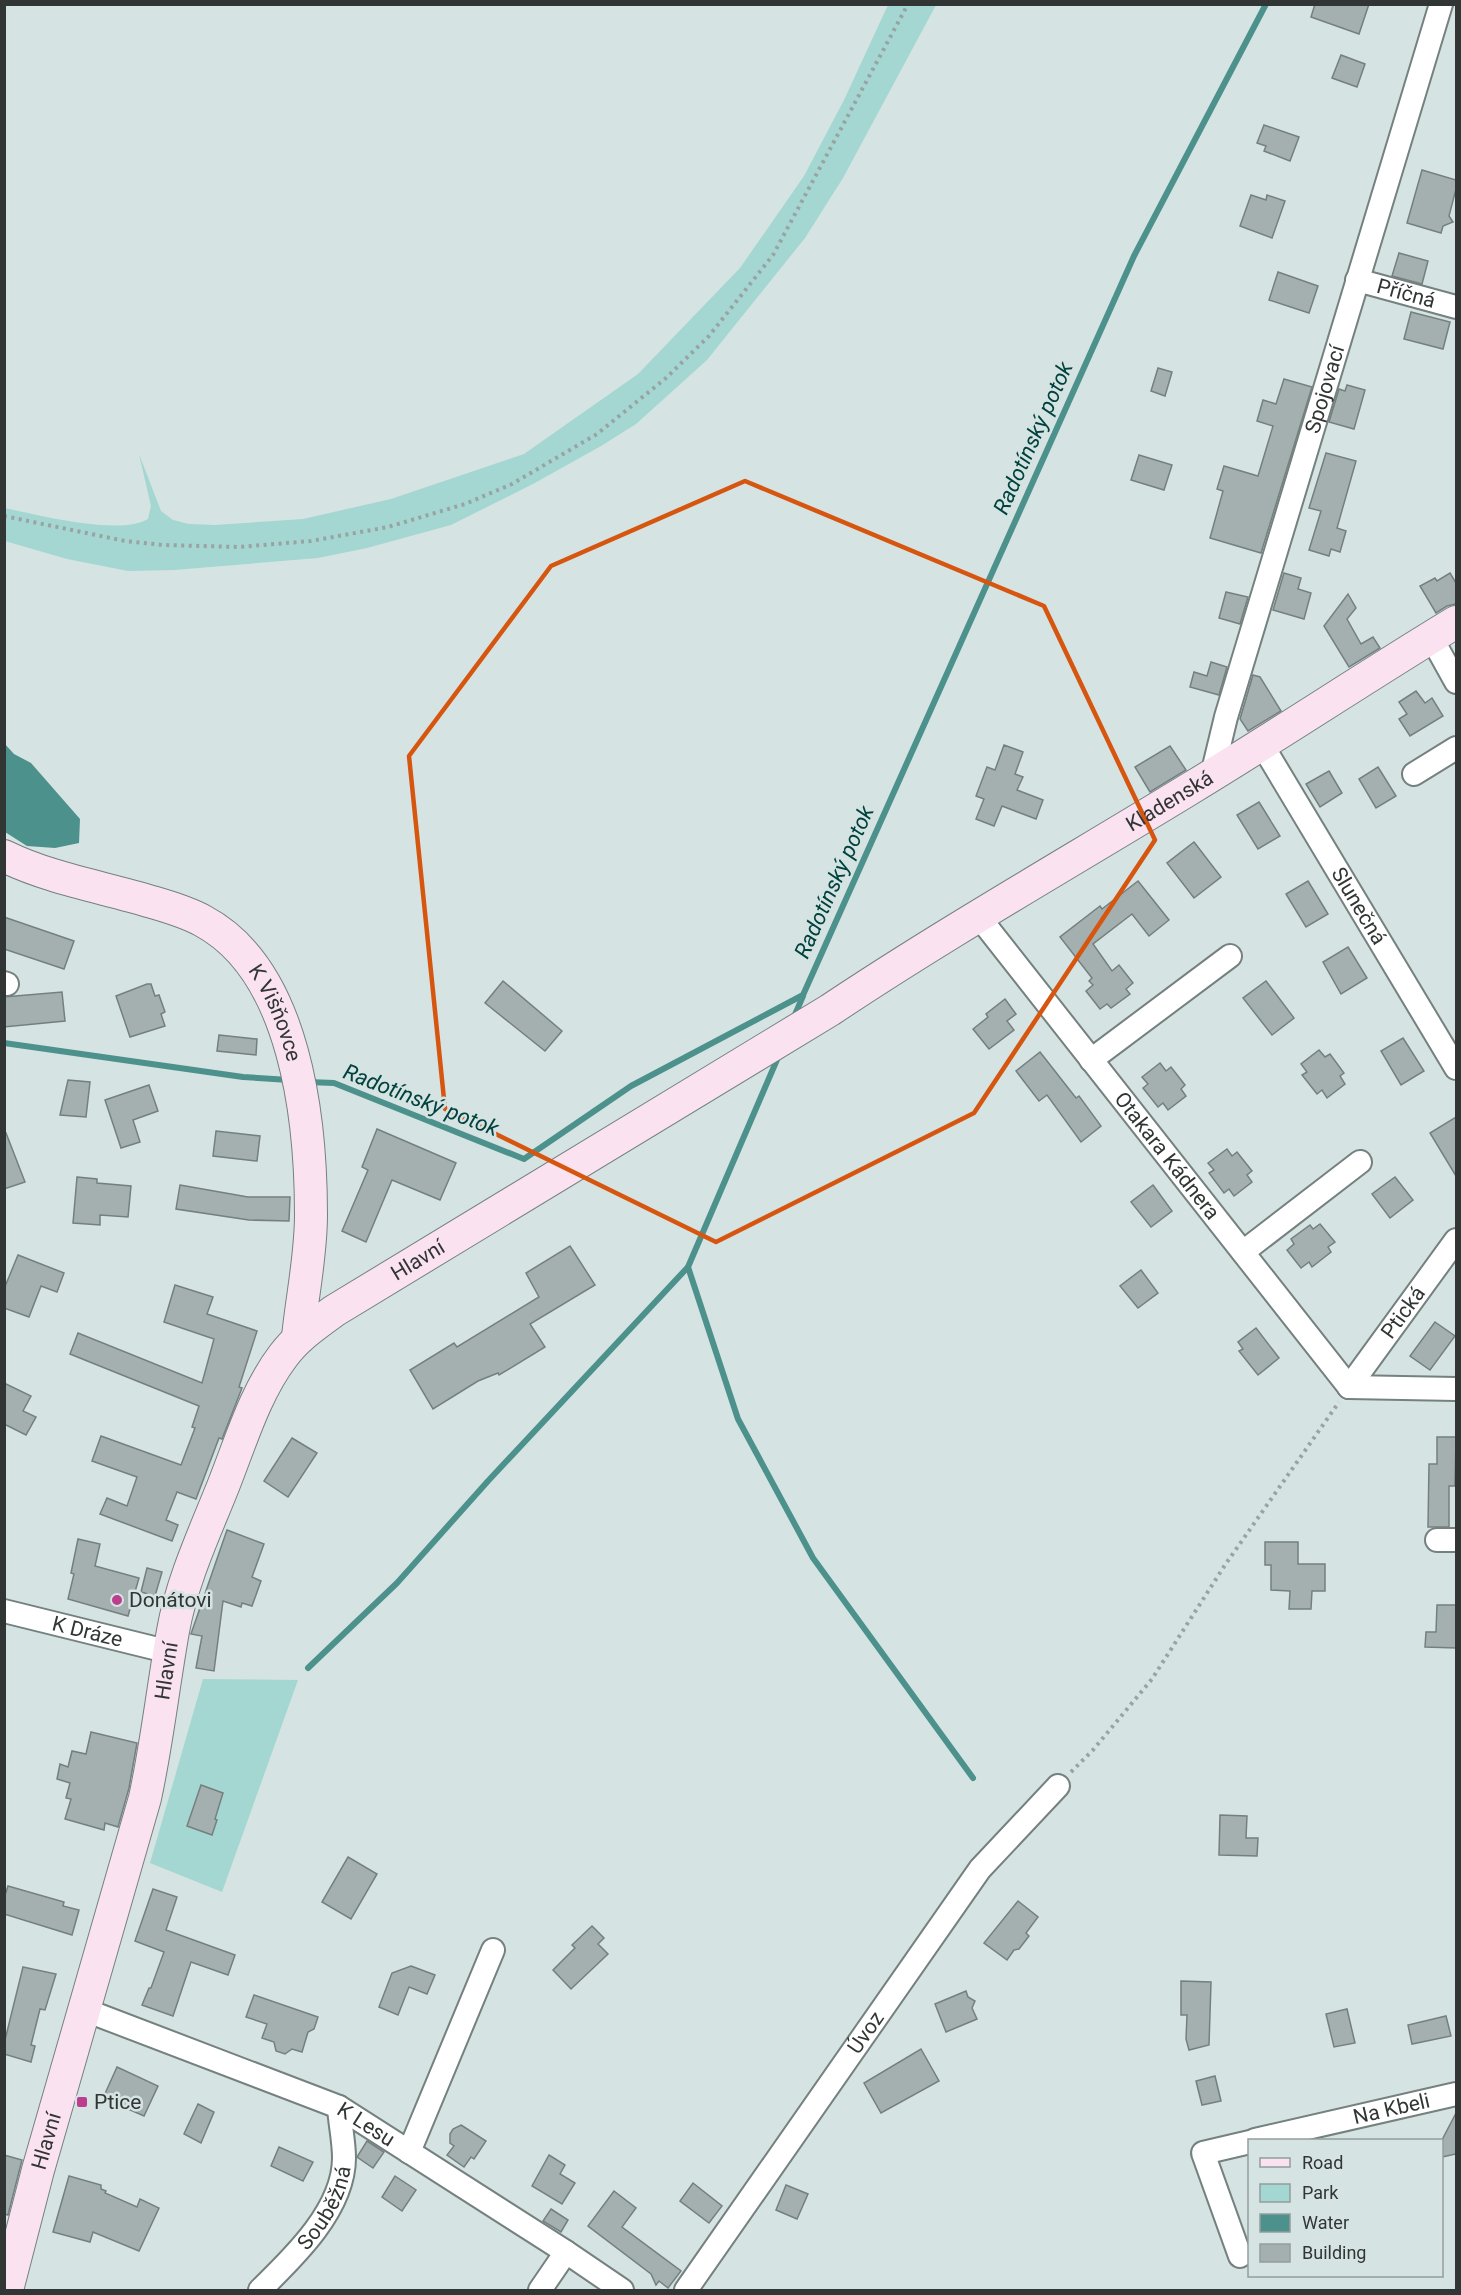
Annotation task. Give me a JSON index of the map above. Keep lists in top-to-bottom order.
{
  "streets": {
    "main road": ["Kladenská", "K Višňovce", "Hlavní"],
    "street": [
      "Příčná",
      "Spojovací",
      "Slunečná",
      "Otakara Kádnera",
      "Ptická",
      "K Dráze",
      "Úvoz",
      "Na Kbeli",
      "K Lesu",
      "Souběžná"
    ]
  },
  "crossings": [
    ["Příčná", "Spojovací"],
    ["Spojovací", "Kladenská"],
    ["Kladenská", "Slunečná"],
    ["Kladenská", "Otakara Kádnera"],
    ["Kladenská", "Hlavní"],
    ["K Višňovce", "Hlavní"],
    ["Otakara Kádnera", "Ptická"],
    ["Hlavní", "K Dráze"],
    ["Hlavní", "K Lesu"],
    ["K Lesu", "Souběžná"]
  ],
  "water": ["Radotínský potok"],
  "places": {
    "other": ["Donátovi"],
    "transit": ["Ptice"]
  },
  "legend": [
    "Road",
    "Park",
    "Water",
    "Building"
  ]
}
